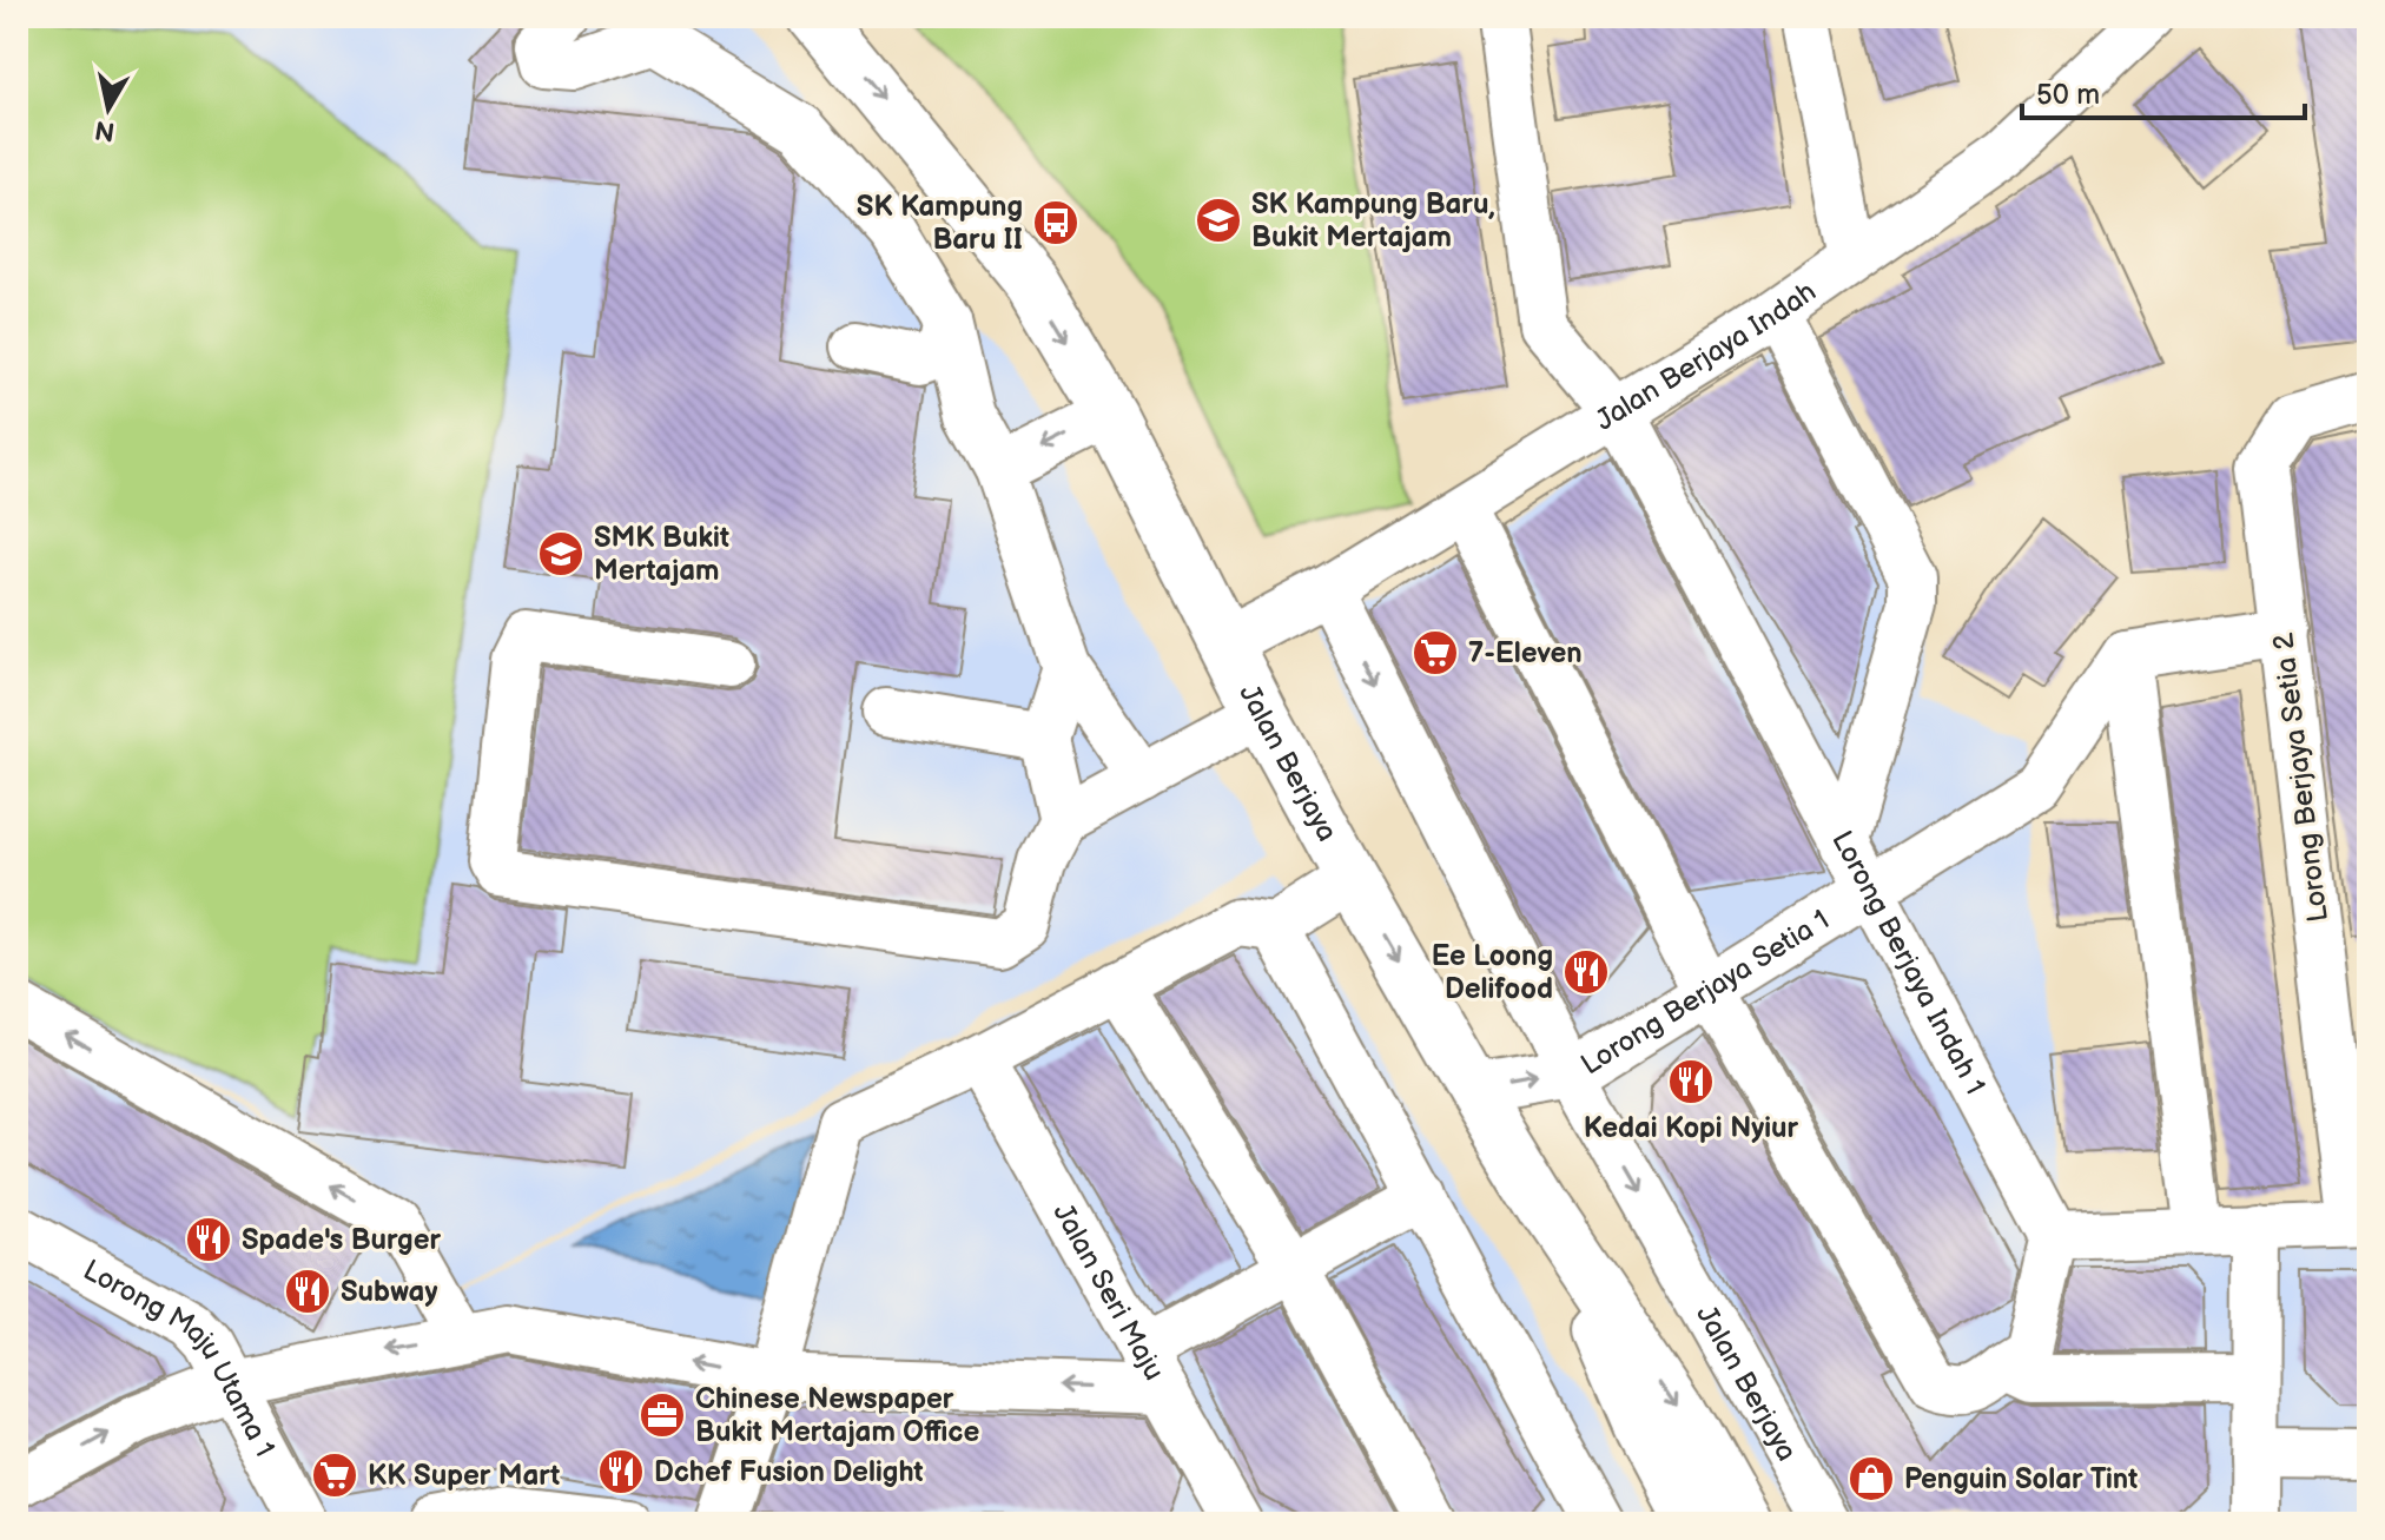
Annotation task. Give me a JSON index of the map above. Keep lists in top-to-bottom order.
{
  "streets": {
    "main road": ["Jalan Berjaya"],
    "street": [
      "Jalan Berjaya Indah",
      "Lorong Berjaya Setia 2",
      "Lorong Berjaya Indah 1",
      "Lorong Berjaya Setia 1",
      "Jalan Seri Maju",
      "Lorong Maju Utama 1"
    ]
  },
  "crossings": [
    ["Jalan Berjaya Indah", "Jalan Berjaya"],
    ["Jalan Berjaya Indah", "Lorong Berjaya Indah 1"],
    ["Jalan Berjaya", "Lorong Berjaya Setia 1"],
    ["Lorong Berjaya Indah 1", "Lorong Berjaya Setia 1"]
  ],
  "places": {
    "school or university": ["SK Kampung Baru, Bukit Mertajam", "SMK Bukit Mertajam"],
    "bus stop": ["SK Kampung Baru II"],
    "supermarket": ["7-Eleven", "KK Super Mart"],
    "restaurant": [
      "Ee Loong Delifood",
      "Kedai Kopi Nyiur",
      "Spade's Burger",
      "Subway",
      "Dchef Fusion Delight"
    ],
    "office": ["Chinese Newspaper Bukit Mertajam Office"],
    "shop": ["Penguin Solar Tint"]
  },
  "scale_bar": "50 m",
  "north": "bottom"
}
